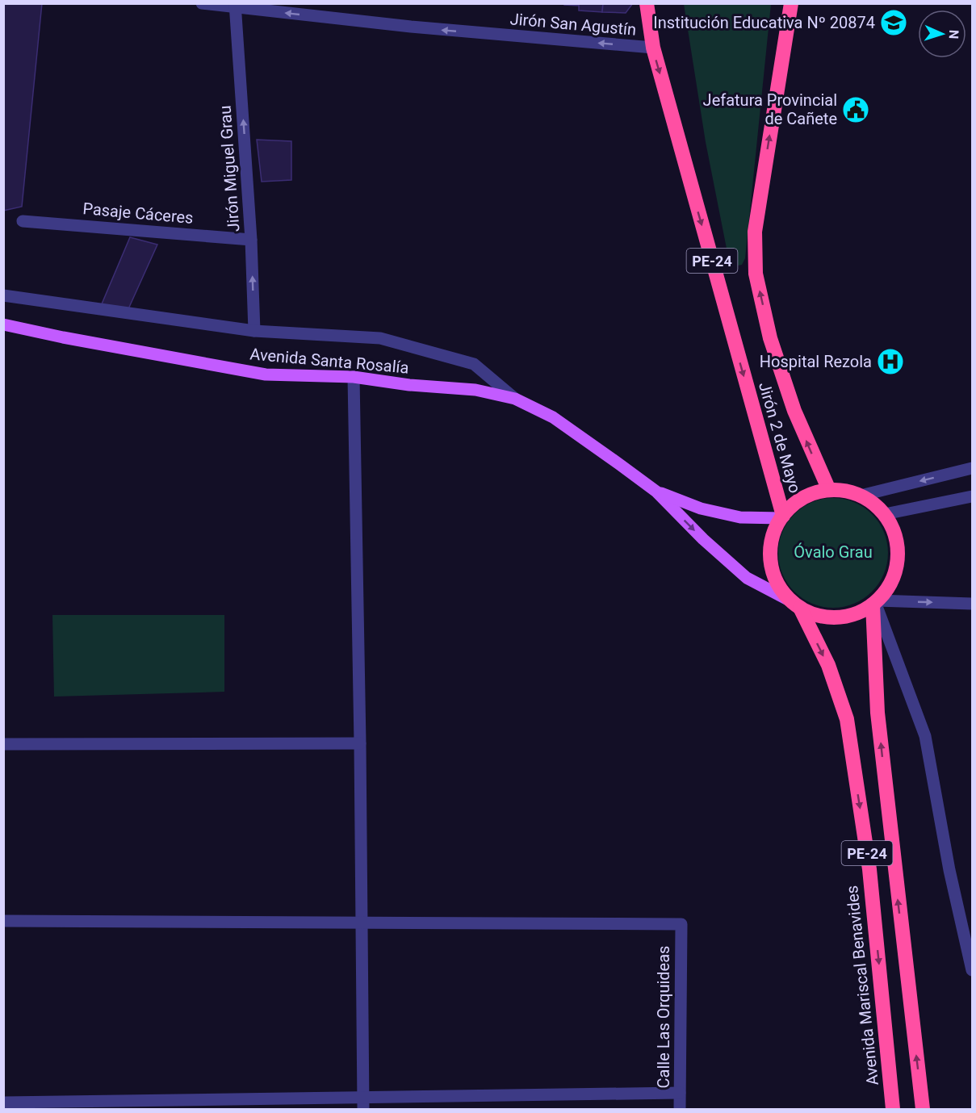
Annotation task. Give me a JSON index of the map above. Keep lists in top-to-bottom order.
{
  "streets": {
    "highway": ["PE-24", "Jirón 2 de Mayo", "Avenida Mariscal Benavides"],
    "main road": ["Avenida Santa Rosalía"],
    "street": [
      "Jirón San Agustín",
      "Jirón Miguel Grau",
      "Pasaje Cáceres",
      "Calle Las Orquideas"
    ]
  },
  "crossings": [
    ["Jirón San Agustín", "Jirón Miguel Grau"],
    ["Jirón San Agustín", "Jirón 2 de Mayo"],
    ["Jirón Miguel Grau", "Pasaje Cáceres"],
    ["PE-24", "Avenida Santa Rosalía"],
    ["PE-24", "Jirón 2 de Mayo"],
    ["PE-24", "Avenida Mariscal Benavides"],
    ["Avenida Santa Rosalía", "Jirón 2 de Mayo"],
    ["Avenida Santa Rosalía", "Avenida Mariscal Benavides"],
    ["Jirón 2 de Mayo", "Avenida Mariscal Benavides"]
  ],
  "one_way": ["Jirón San Agustín", "Jirón Miguel Grau"],
  "parks": ["Óvalo Grau"],
  "places": {
    "school or university": ["Institución Educativa Nº 20874"],
    "public building": ["Jefatura Provincial de Cañete"],
    "hospital": ["Hospital Rezola"]
  },
  "north": "right"
}
